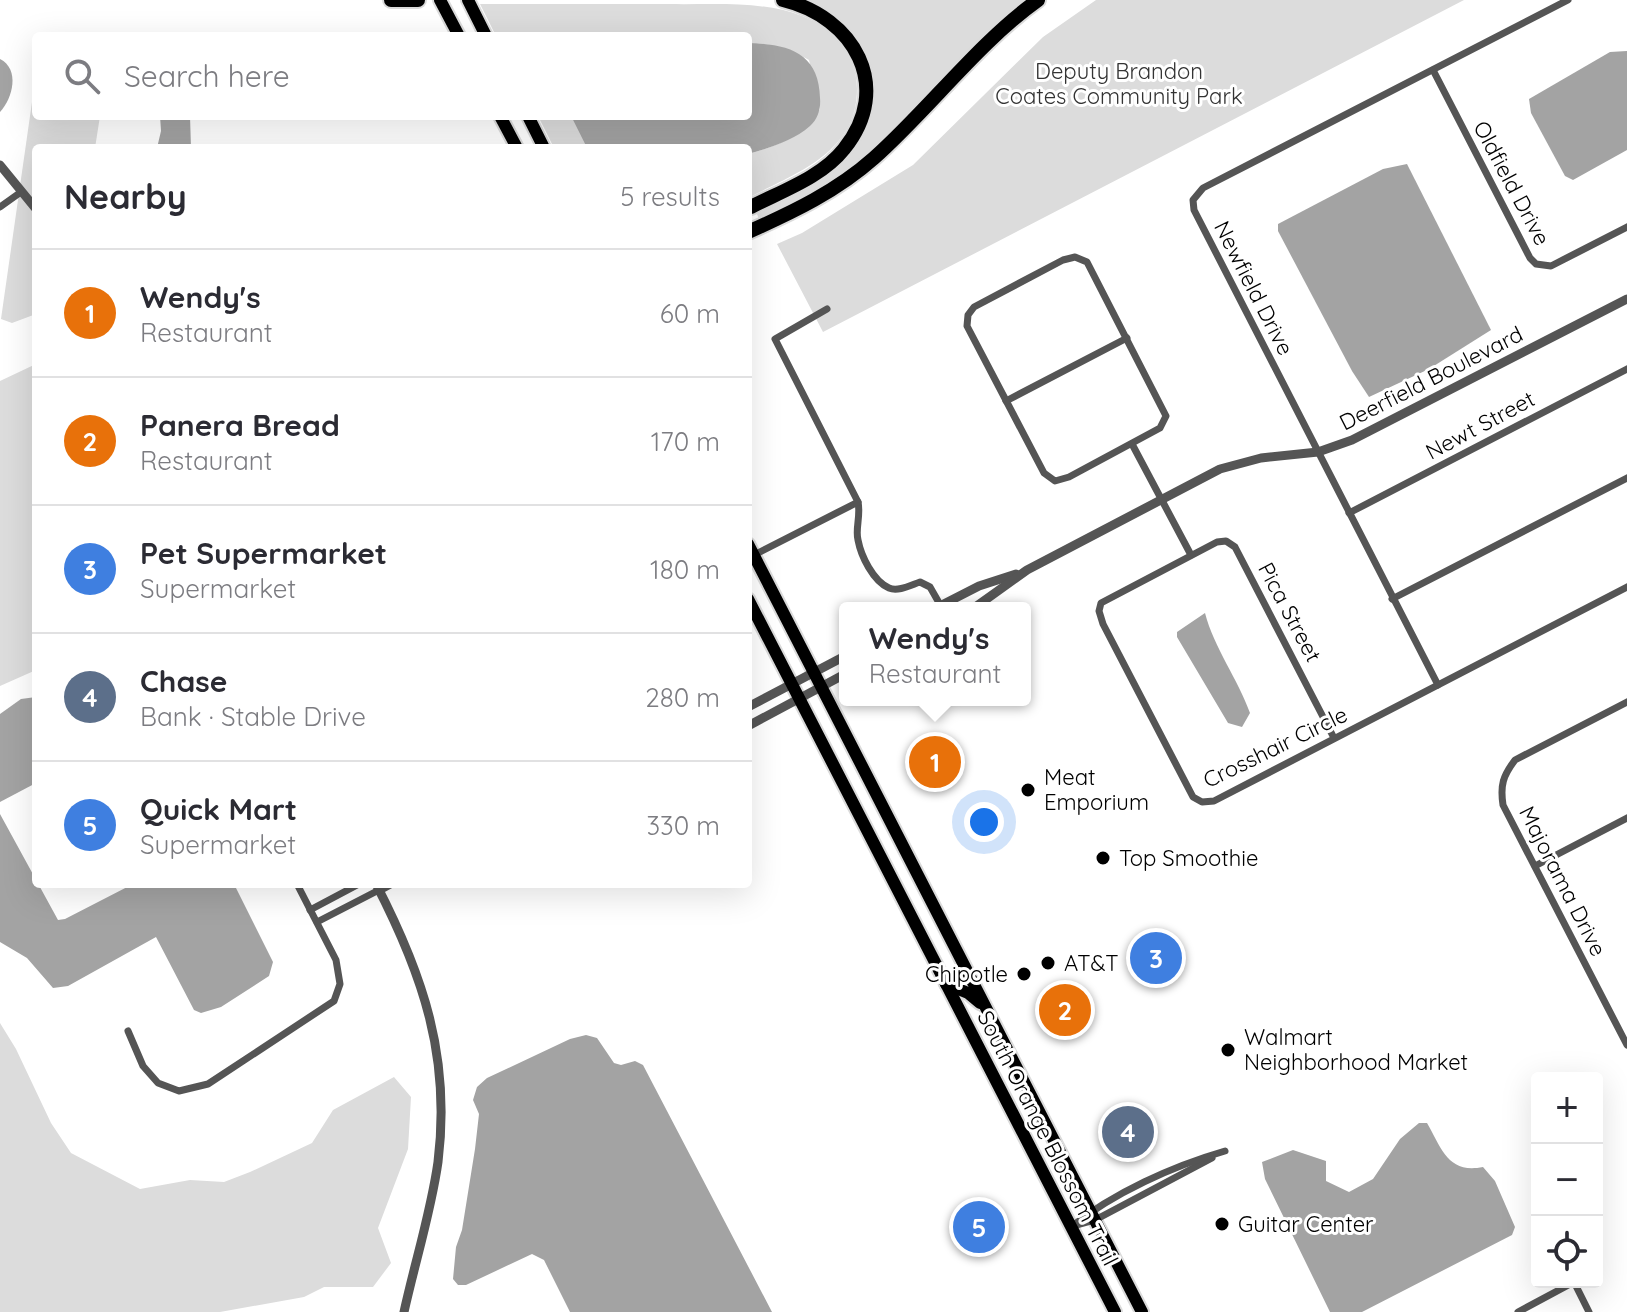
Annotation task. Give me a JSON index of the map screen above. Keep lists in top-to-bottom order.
{
  "streets": {
    "main road": ["South Orange Blossom Trail"],
    "street": [
      "Oldfield Drive",
      "Newfield Drive",
      "Deerfield Boulevard",
      "Newt Street",
      "Pica Street",
      "Crosshair Circle",
      "Majorama Drive"
    ]
  },
  "crossings": [
    ["Oldfield Drive", "Newfield Drive"],
    ["Newfield Drive", "Deerfield Boulevard"],
    ["Newfield Drive", "Newt Street"],
    ["Newfield Drive", "Crosshair Circle"],
    ["Pica Street", "Crosshair Circle"]
  ],
  "parks": ["Deputy Brandon Coates Community Park"],
  "places": [
    "Meat Emporium",
    "Top Smoothie",
    "AT&T",
    "Chipotle",
    "Walmart Neighborhood Market",
    "Guitar Center"
  ],
  "page": {
    "search": "Search here",
    "heading": ["Nearby", "5 results"],
    "list": [
      {
        "mark": "1",
        "name": "Wendy's",
        "note": "Restaurant",
        "value": "60 m"
      },
      {
        "mark": "2",
        "name": "Panera Bread",
        "note": "Restaurant",
        "value": "170 m"
      },
      {
        "mark": "3",
        "name": "Pet Supermarket",
        "note": "Supermarket",
        "value": "180 m"
      },
      {
        "mark": "4",
        "name": "Chase",
        "note": "Bank · Stable Drive",
        "value": "280 m"
      },
      {
        "mark": "5",
        "name": "Quick Mart",
        "note": "Supermarket",
        "value": "330 m"
      }
    ],
    "popup": ["Wendy's", "Restaurant"],
    "pins": [
      "1",
      "3",
      "2",
      "4",
      "5"
    ],
    "map_buttons": ["+", "−"]
  }
}
